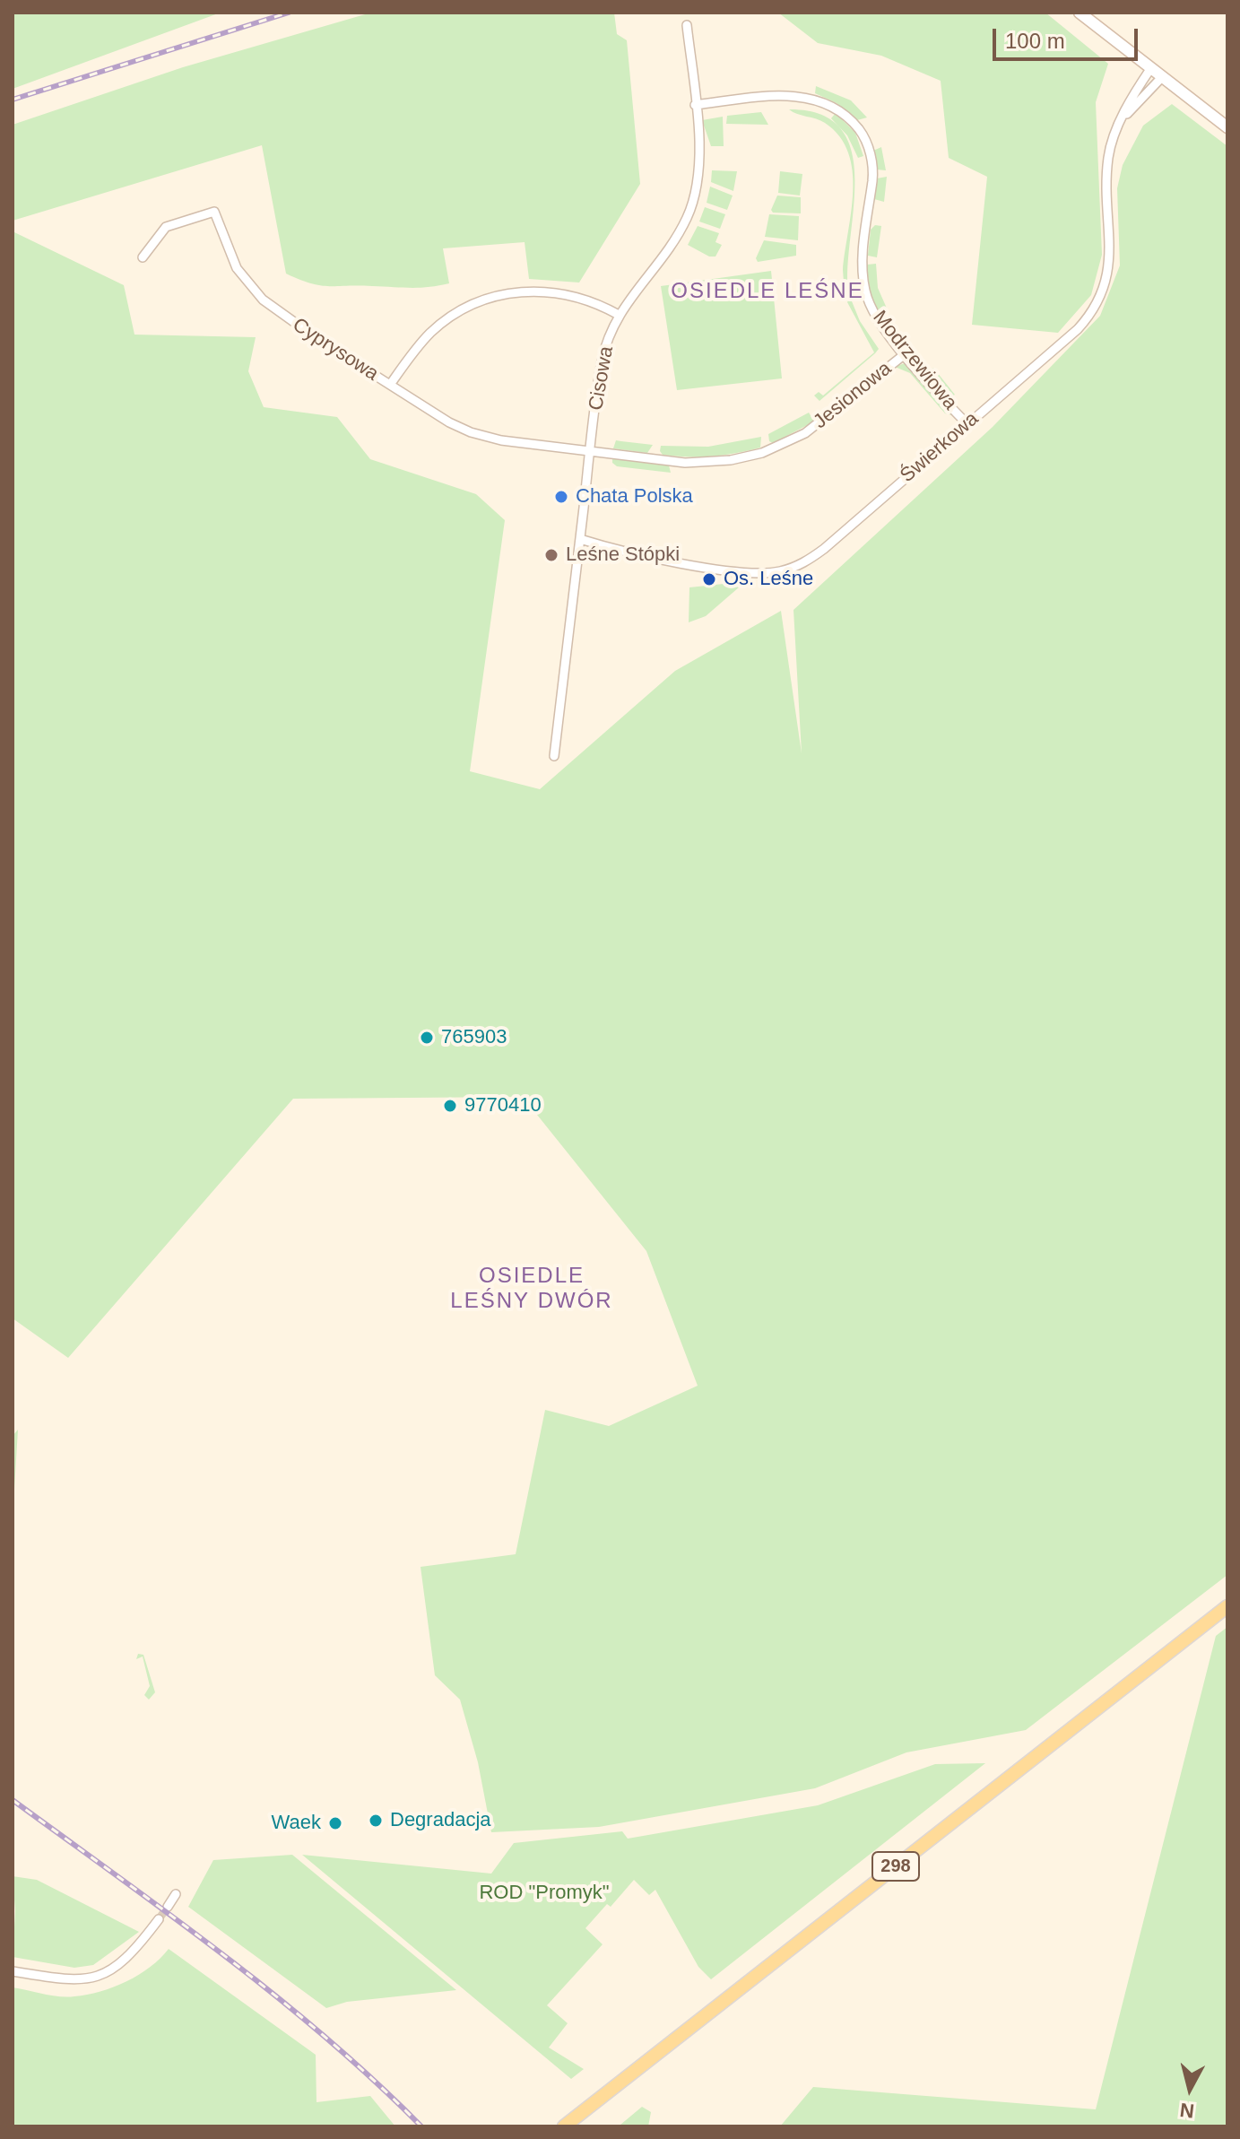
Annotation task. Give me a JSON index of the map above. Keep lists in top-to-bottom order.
{
  "streets": {
    "main road": ["298"],
    "street": [
      "Cyprysowa",
      "Modrzewiowa",
      "Cisowa",
      "Jesionowa",
      "Świerkowa"
    ]
  },
  "crossings": [
    ["Cyprysowa", "Cisowa"],
    ["Cyprysowa", "Jesionowa"],
    ["Modrzewiowa", "Cisowa"],
    ["Modrzewiowa", "Jesionowa"],
    ["Modrzewiowa", "Świerkowa"],
    ["Cisowa", "Jesionowa"],
    ["Cisowa", "Świerkowa"]
  ],
  "districts": ["OSIEDLE LEŚNE", "OSIEDLE LEŚNY DWÓR"],
  "parks": ["ROD \"Promyk\""],
  "places": [
    "Chata Polska",
    "Leśne Stópki",
    "Os. Leśne",
    "765903",
    "9770410",
    "Degradacja",
    "Waek"
  ],
  "scale_bar": "100 m",
  "north": "bottom"
}
